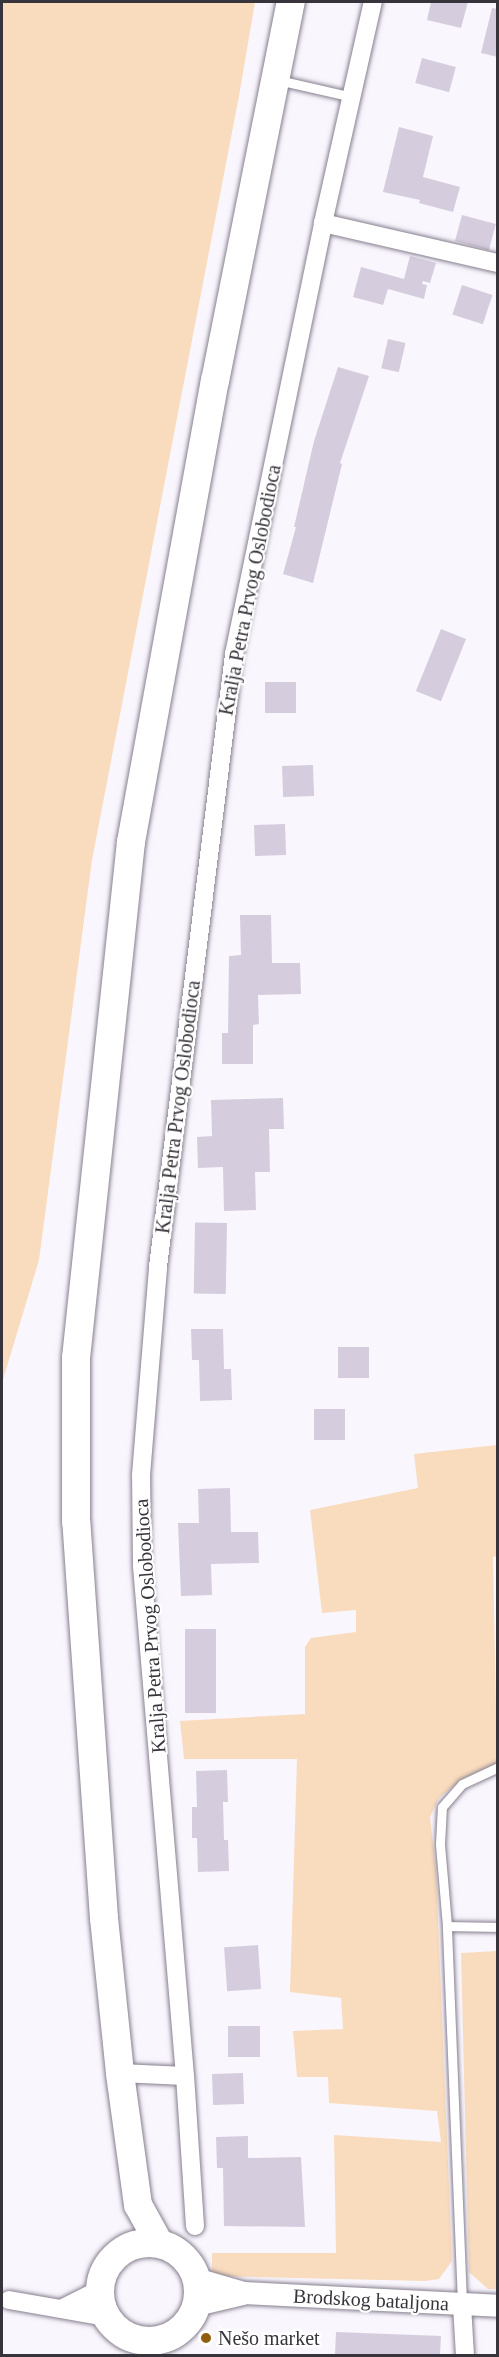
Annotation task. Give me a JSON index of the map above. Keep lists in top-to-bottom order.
{
  "streets": {
    "street": ["Kralja Petra Prvog Oslobodioca", "Brodskog bataljona"]
  },
  "places": ["Nešo market"]
}
